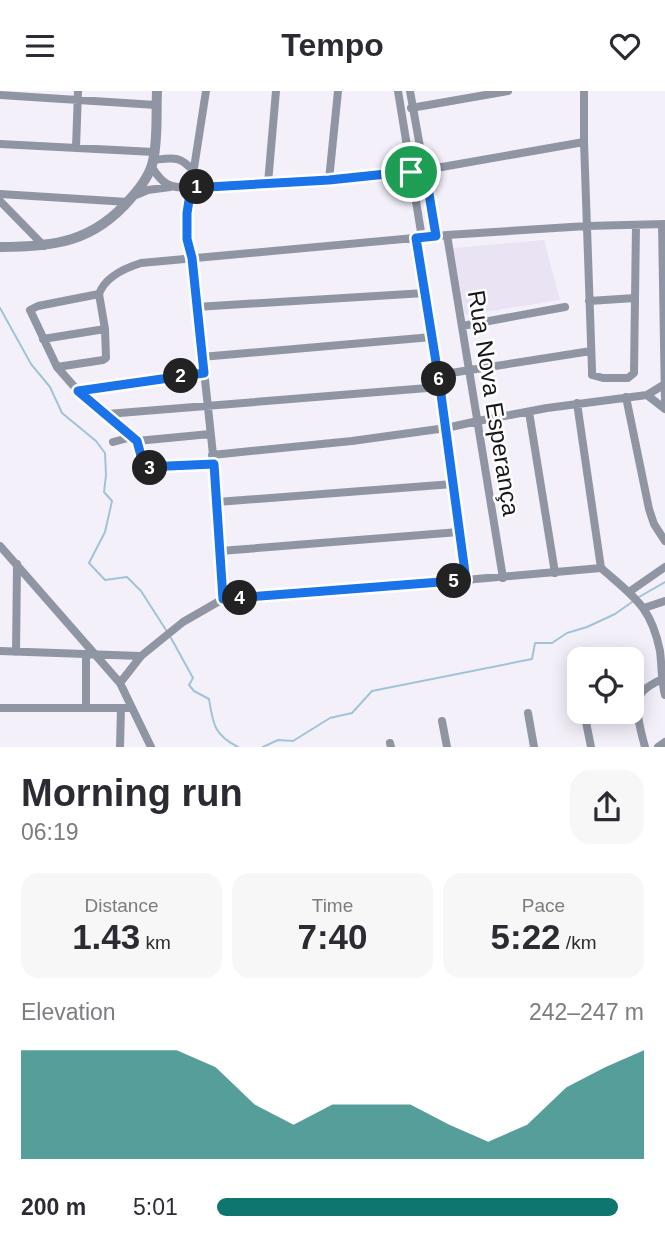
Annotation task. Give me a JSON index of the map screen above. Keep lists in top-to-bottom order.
{
  "streets": {
    "street": ["Rua Nova Esperança"]
  },
  "page": {
    "header": "Tempo",
    "pins": [
      "1",
      "2",
      "6",
      "3",
      "5",
      "4"
    ],
    "heading": ["Morning run", "06:19"],
    "stats": [
      ["Distance", "1.43 km"],
      ["Time", "7:40"],
      ["Pace", "5:22 /km"]
    ],
    "chart": ["Elevation", "242–247 m"],
    "list": [
      {
        "name": "200 m",
        "note": "5:01"
      }
    ]
  }
}
